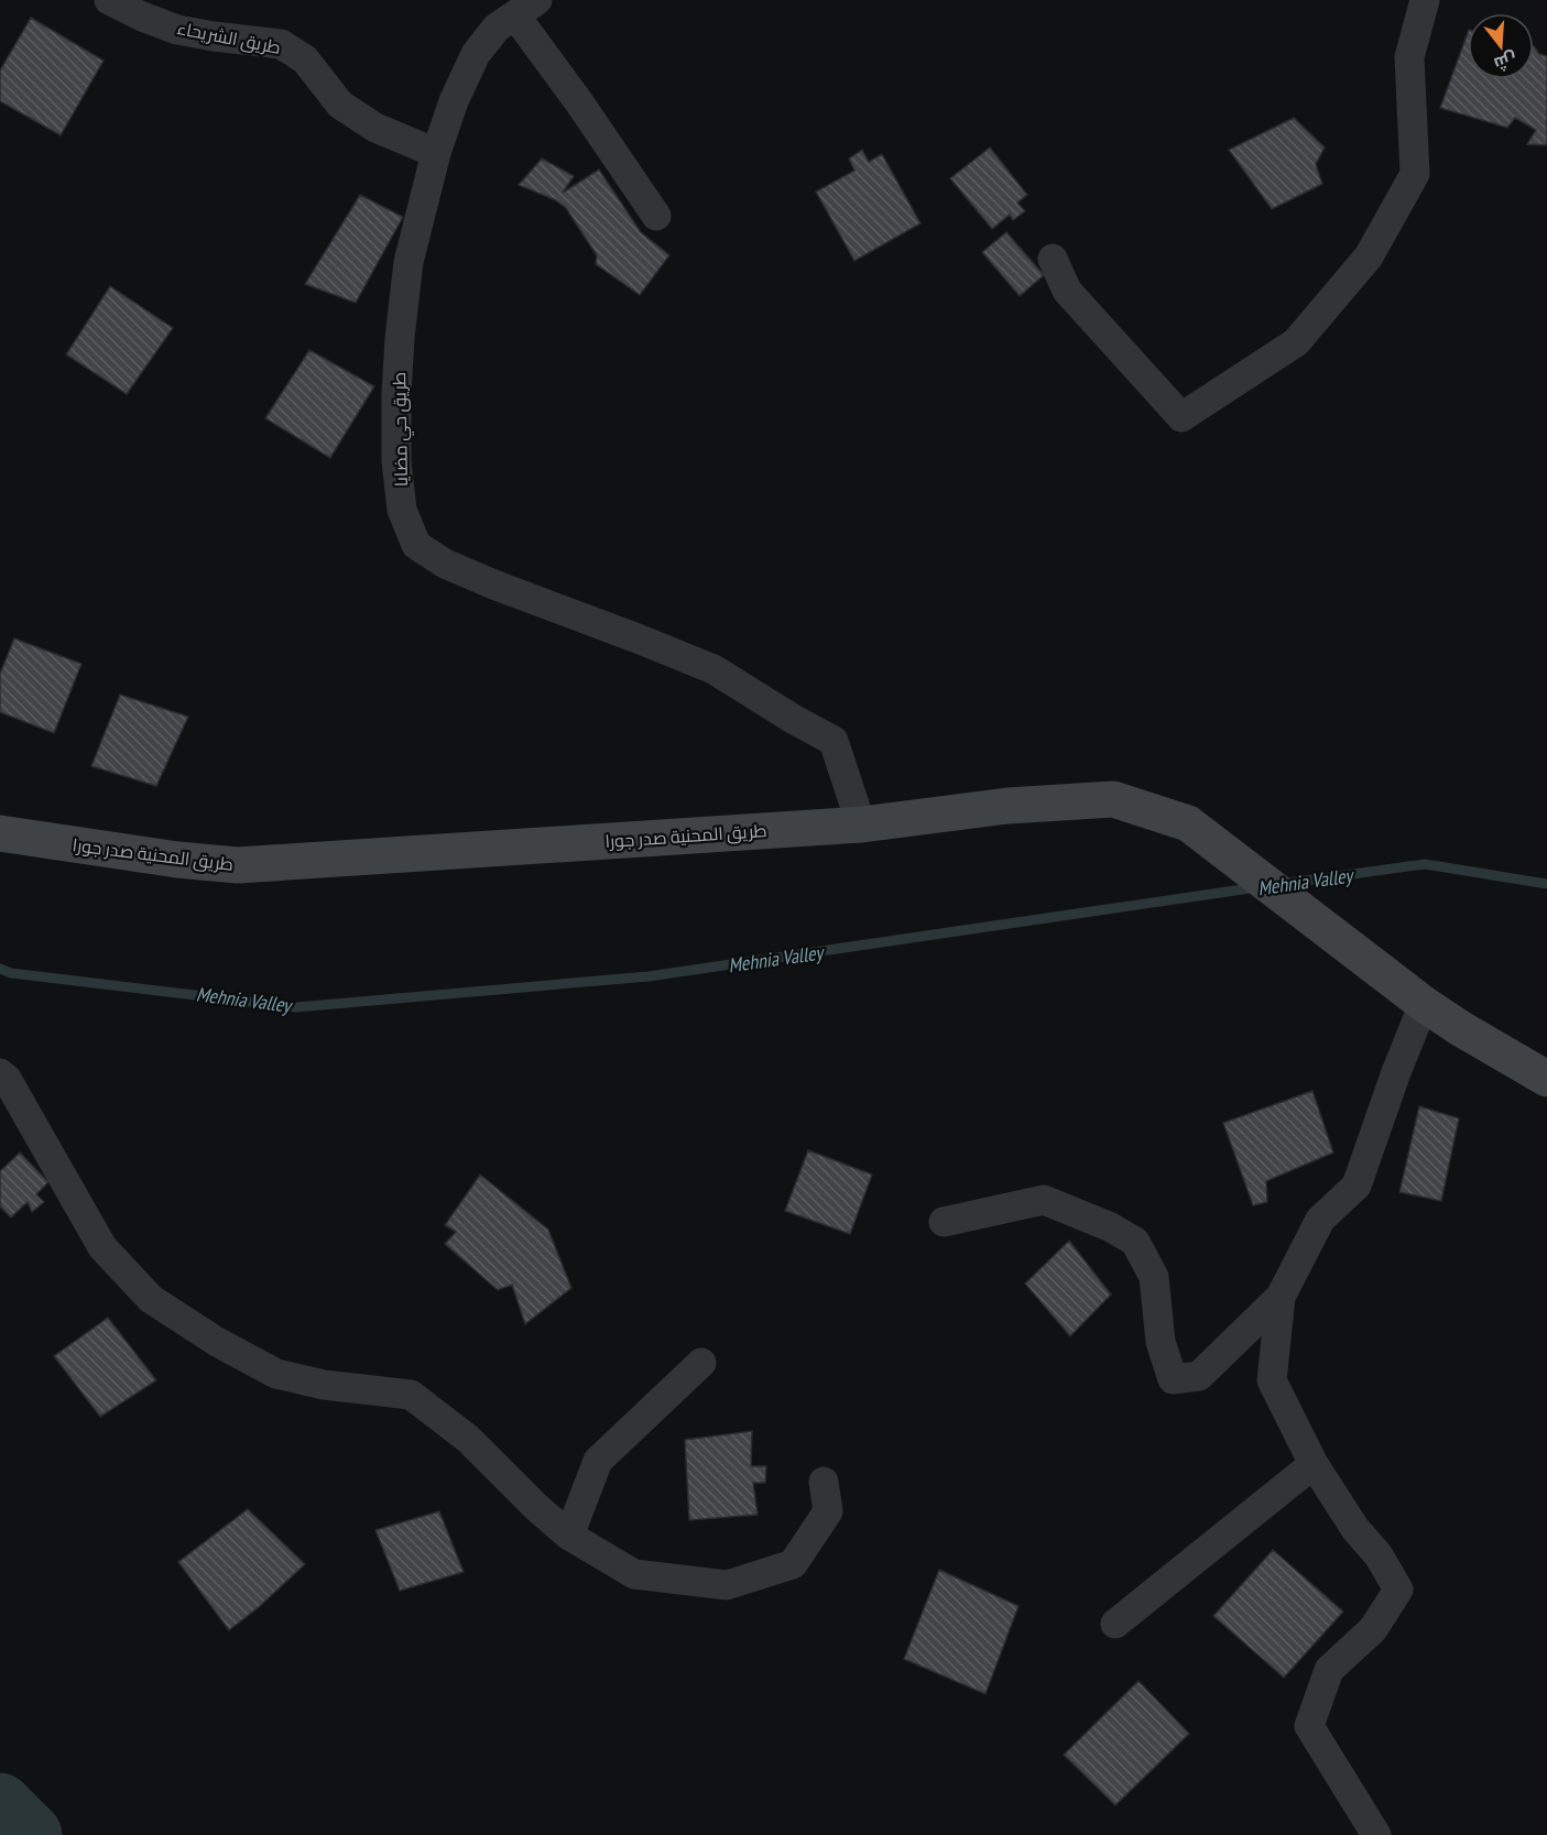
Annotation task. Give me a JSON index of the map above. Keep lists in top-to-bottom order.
{
  "streets": {
    "main road": ["طريق المحنية صدر جورا"],
    "street": ["طريق الشريحاء", "طريق حي مضايا"]
  },
  "crossings": [
    ["طريق الشريحاء", "طريق حي مضايا"],
    ["طريق حي مضايا", "طريق المحنية صدر جورا"]
  ],
  "water": ["Mehnia Valley"],
  "north": "bottom"
}
